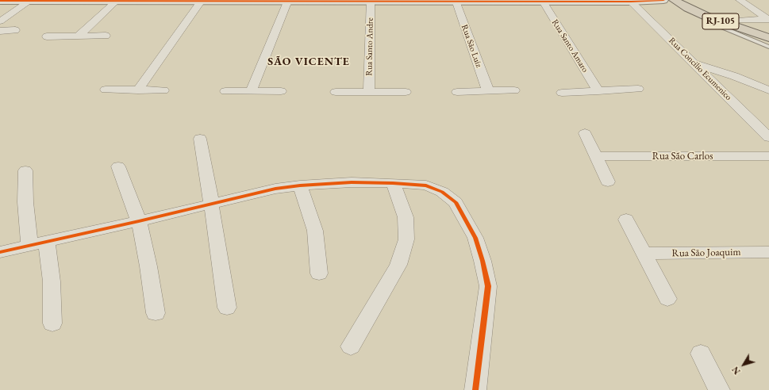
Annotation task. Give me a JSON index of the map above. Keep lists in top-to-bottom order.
{
  "streets": {
    "main road": ["RJ-105"],
    "street": [
      "Rua Sāo Luiz",
      "Rua Santo Amaro",
      "Rua Santo Andre",
      "Rua Concilio Ecumenico",
      "Rua São Carlos",
      "Rua Sāo Joaquim"
    ]
  },
  "districts": ["SÃO VICENTE"],
  "north": "bottom left"
}
